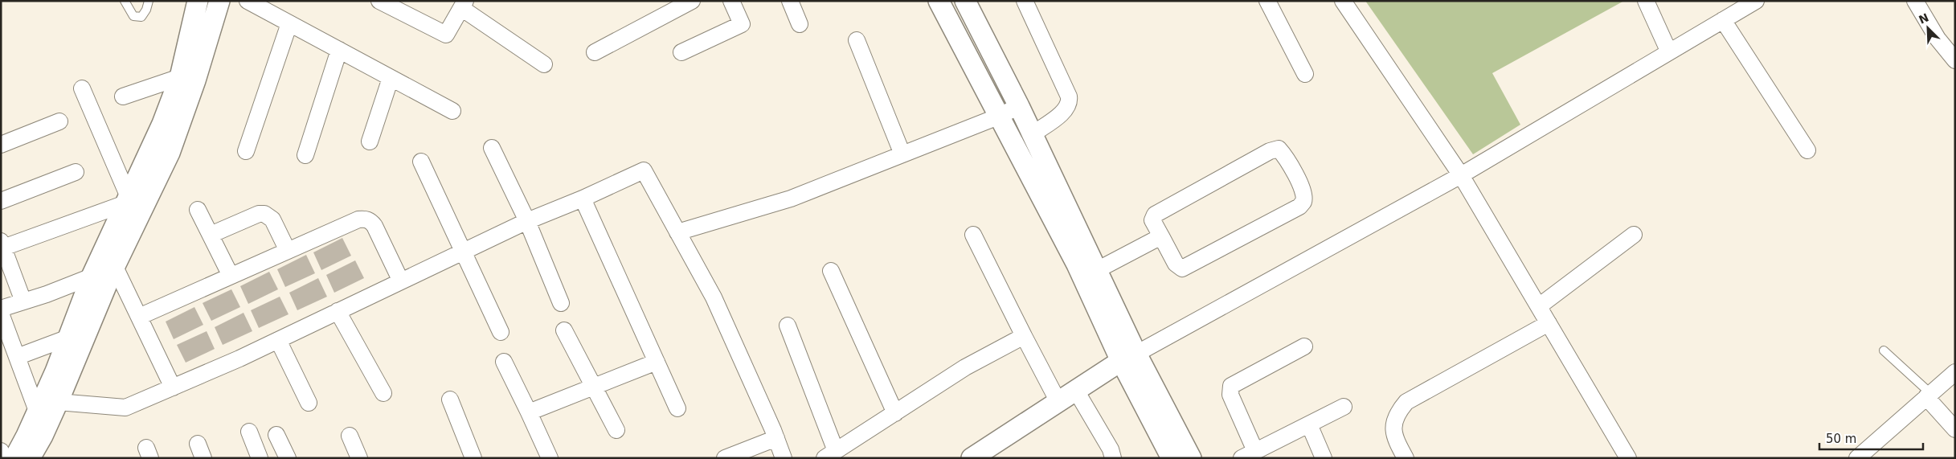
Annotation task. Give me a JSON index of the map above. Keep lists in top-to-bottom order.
{
  "scale_bar": "50 m",
  "north": "top left"
}
